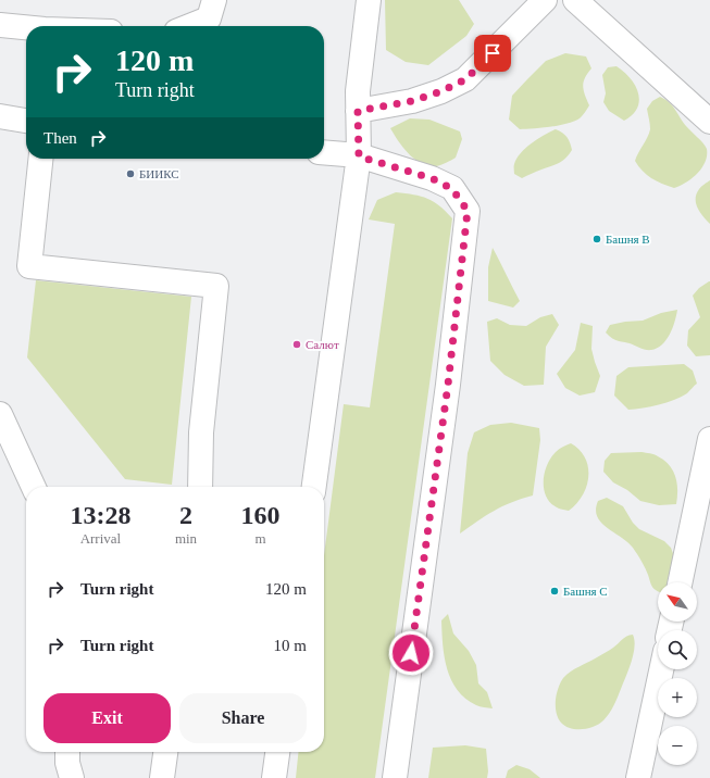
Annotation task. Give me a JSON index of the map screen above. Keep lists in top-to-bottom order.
{
  "places": [
    "БИИКС",
    "Башня B",
    "Салют",
    "Башня C"
  ],
  "north": "top left",
  "page": {
    "turn": ["120 m", "Turn right"],
    "then": "Then",
    "eta": [
      "13:28",
      "Arrival",
      "2",
      "min",
      "160",
      "m"
    ],
    "list": [
      {
        "name": "Turn right",
        "value": "120 m"
      },
      {
        "name": "Turn right",
        "value": "10 m"
      }
    ],
    "map_buttons": ["+", "−"],
    "buttons": ["Exit", "Share"]
  }
}
